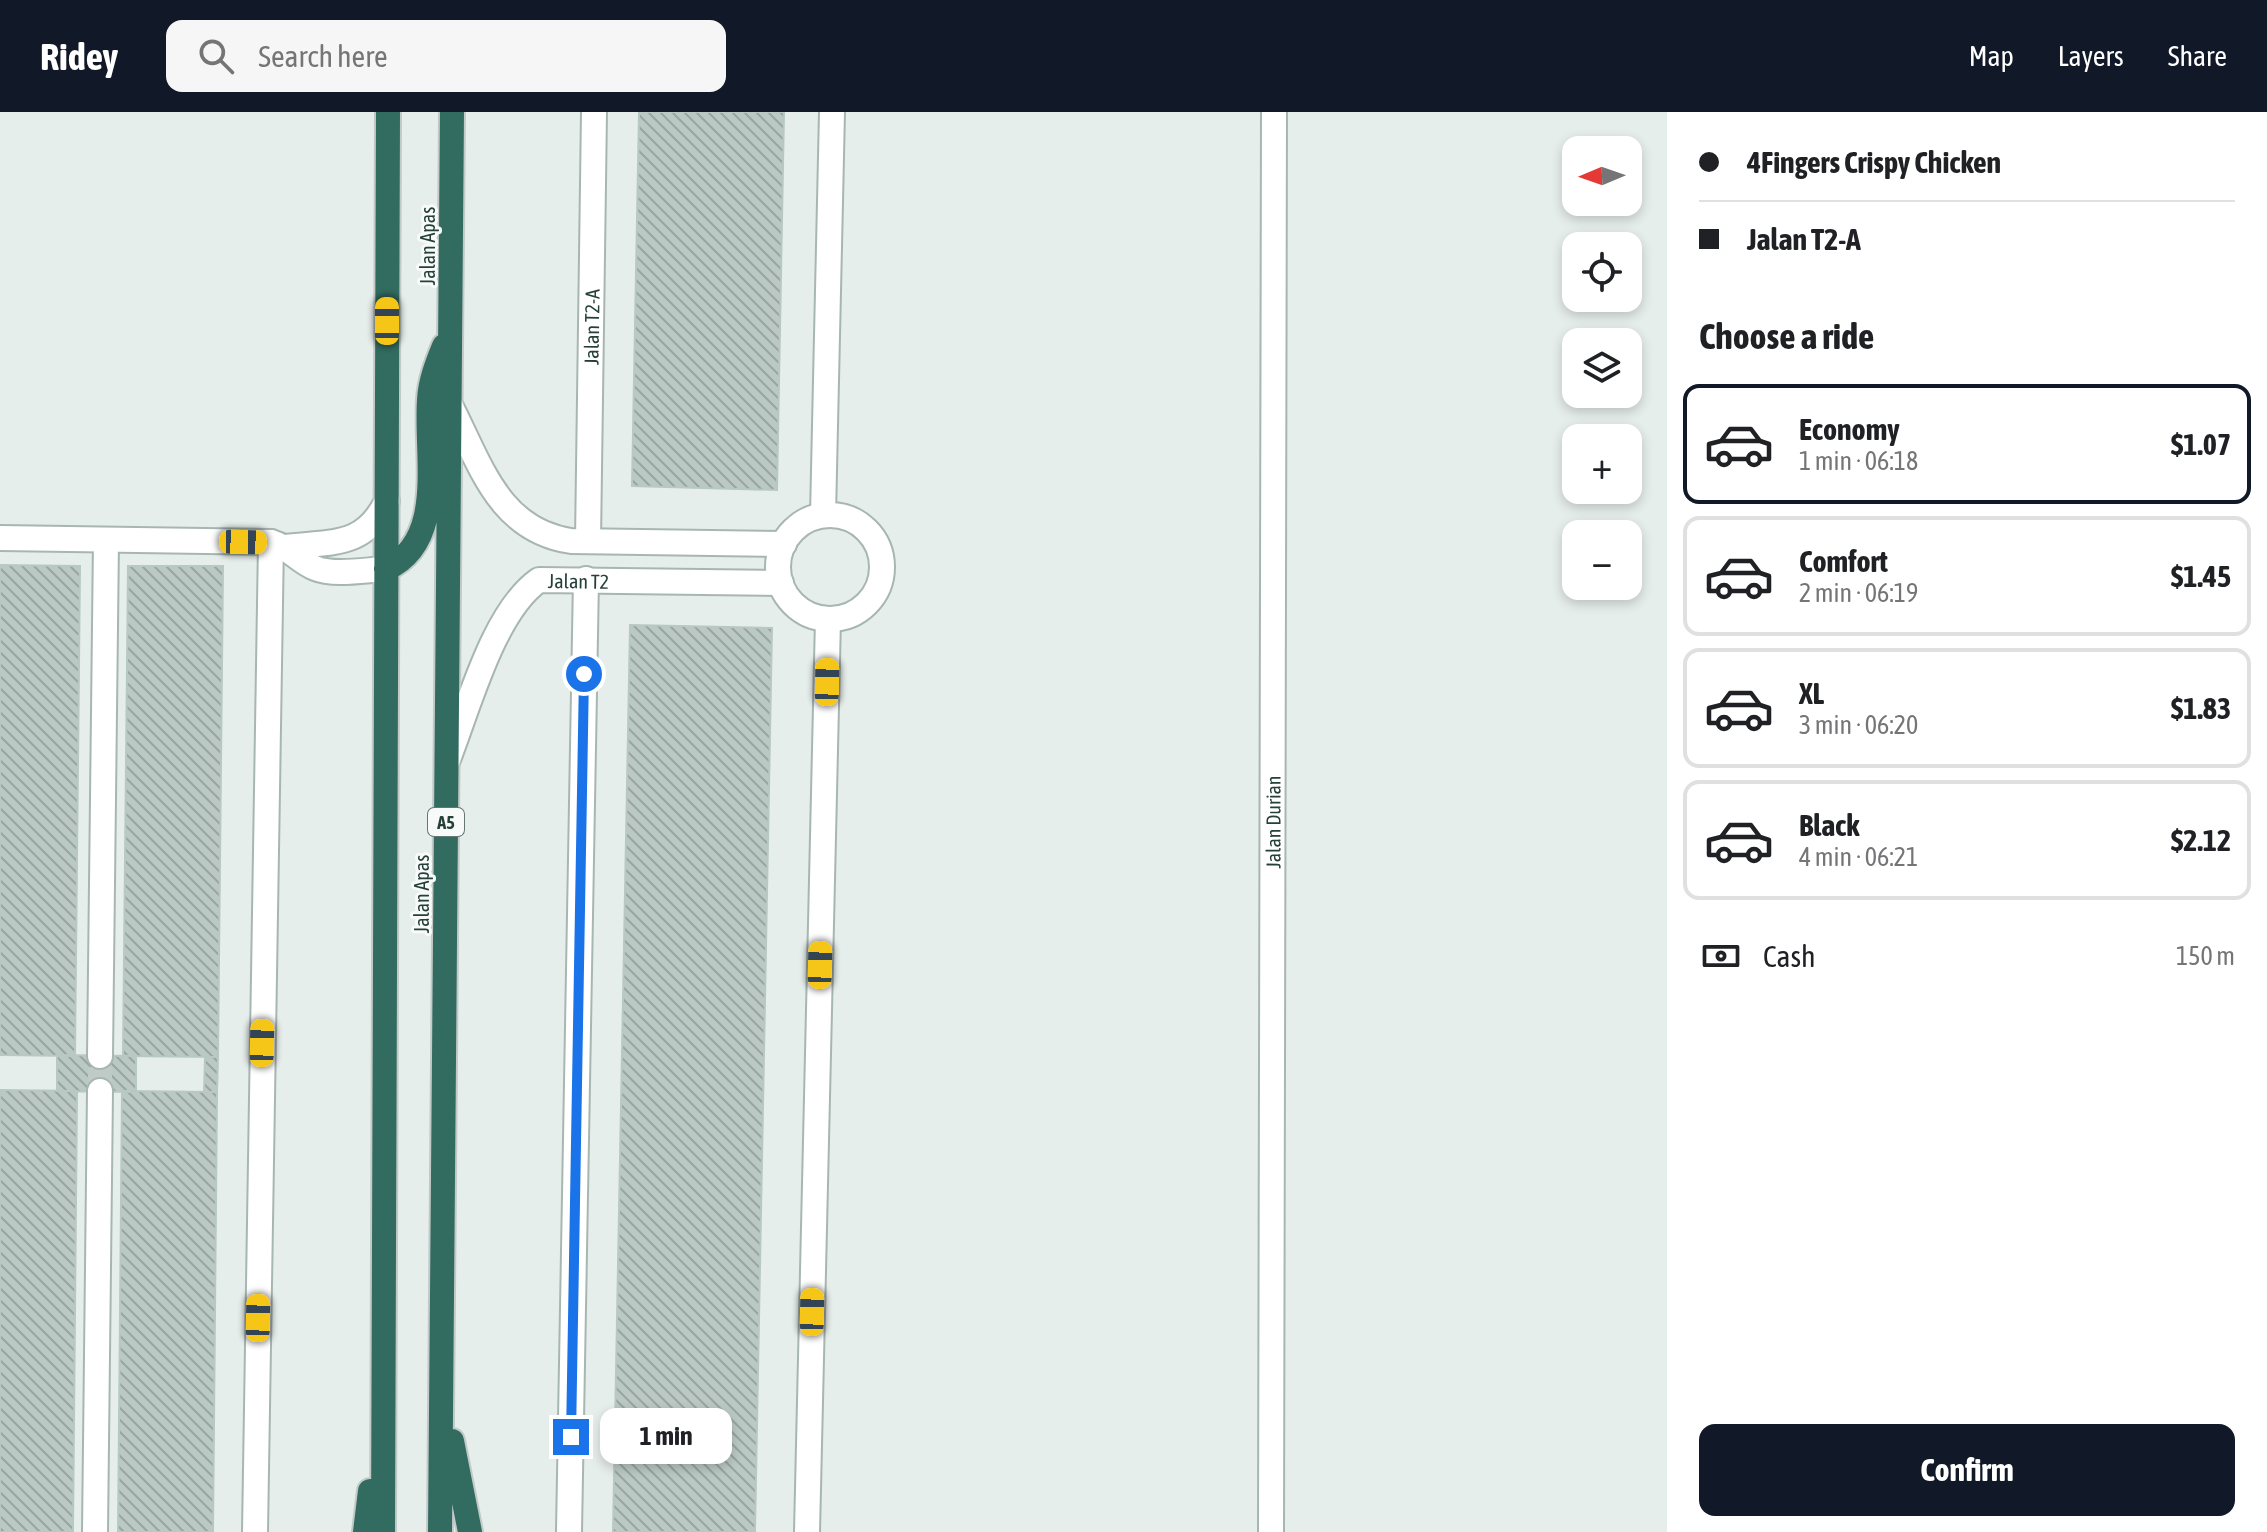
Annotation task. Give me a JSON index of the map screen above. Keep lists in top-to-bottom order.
{
  "streets": {
    "highway": ["Jalan Apas", "A5"],
    "street": ["Jalan T2-A", "Jalan T2", "Jalan Durian"]
  },
  "crossings": [
    ["Jalan Apas", "Jalan T2"],
    ["Jalan T2-A", "Jalan T2"]
  ],
  "north": "left",
  "page": {
    "header": "Ridey",
    "search": "Search here",
    "nav": ["Map", "Layers", "Share"],
    "banner": ["4Fingers Crispy Chicken", "Jalan T2-A"],
    "map_buttons": ["+", "−"],
    "heading": "Choose a ride",
    "list": [
      {
        "name": "Economy",
        "note": "1 min · 06:18",
        "value": "$1.07"
      },
      {
        "name": "Comfort",
        "note": "2 min · 06:19",
        "value": "$1.45"
      },
      {
        "name": "XL",
        "note": "3 min · 06:20",
        "value": "$1.83"
      },
      {
        "name": "Black",
        "note": "4 min · 06:21",
        "value": "$2.12"
      }
    ],
    "pay": ["Cash", "150 m"],
    "bubble": "1 min",
    "buttons": "Confirm"
  }
}
